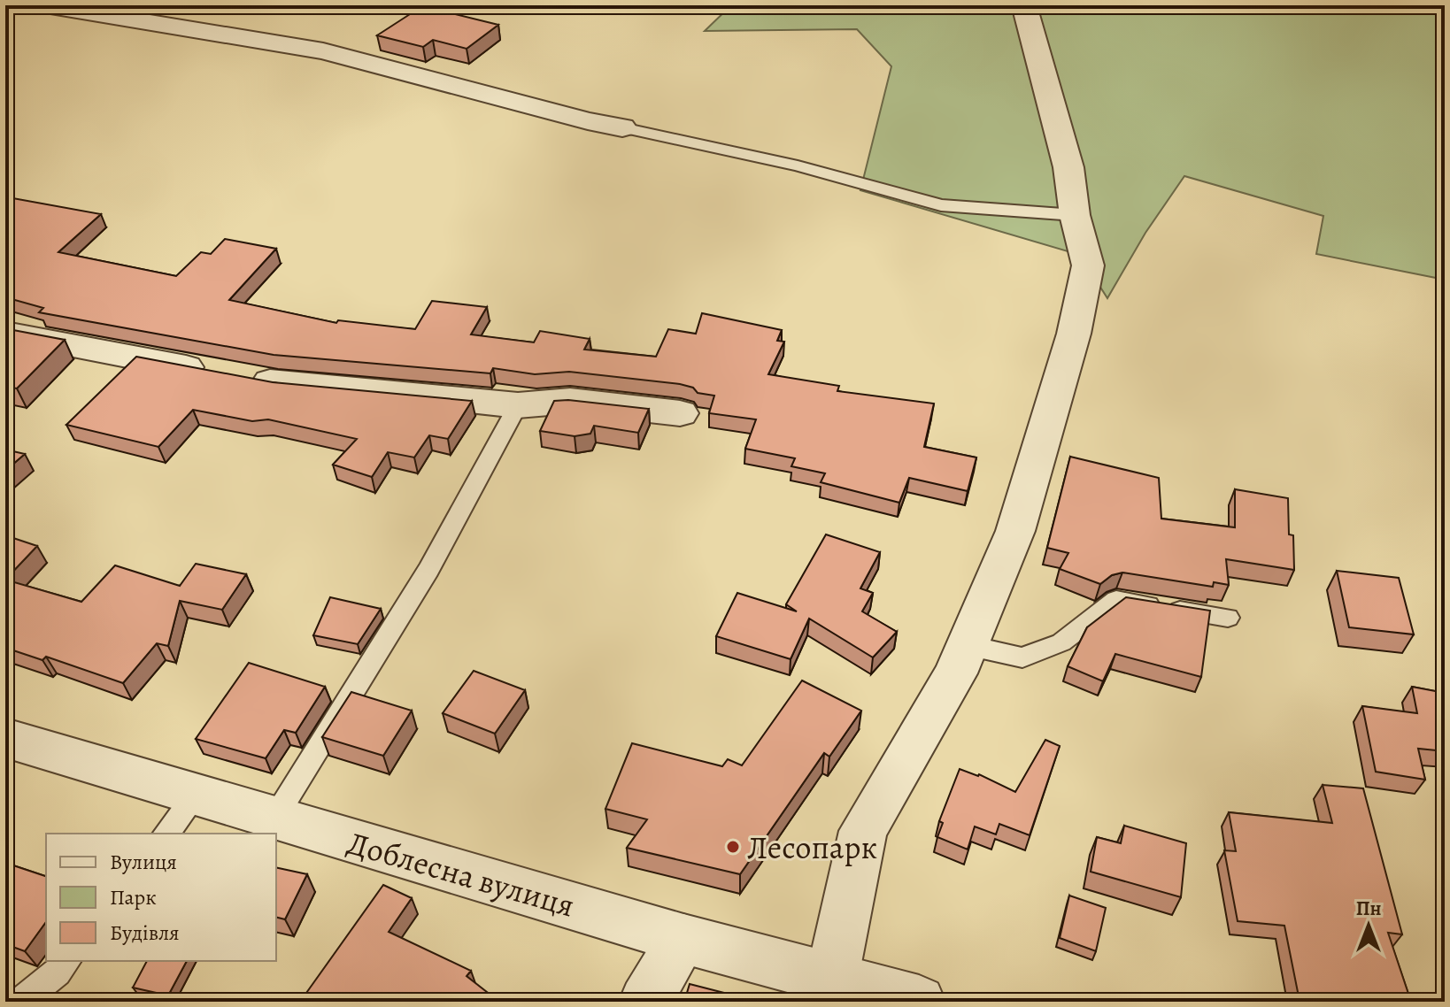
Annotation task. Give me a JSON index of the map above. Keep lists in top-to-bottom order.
{
  "streets": {
    "street": ["Доблесна вулиця"]
  },
  "places": ["Лесопарк"],
  "legend": ["Вулиця", "Парк", "Будівля"],
  "north": "top"
}
